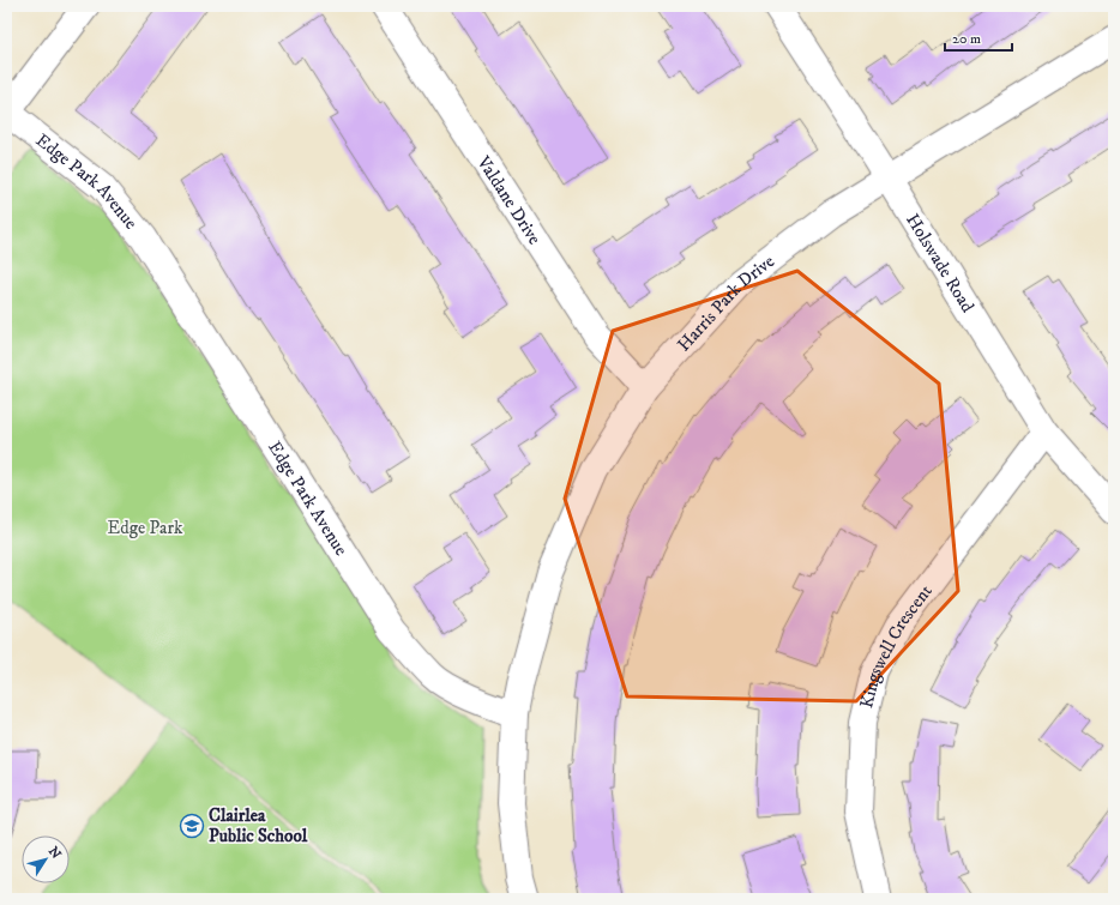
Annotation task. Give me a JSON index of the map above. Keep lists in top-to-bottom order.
{
  "streets": {
    "street": [
      "Edge Park Avenue",
      "Valdane Drive",
      "Holswade Road",
      "Harris Park Drive",
      "Kingswell Crescent"
    ]
  },
  "crossings": [
    ["Edge Park Avenue", "Harris Park Drive"],
    ["Valdane Drive", "Harris Park Drive"],
    ["Holswade Road", "Harris Park Drive"],
    ["Holswade Road", "Kingswell Crescent"]
  ],
  "parks": ["Edge Park"],
  "places": {
    "school or university": ["Clairlea Public School"]
  },
  "scale_bar": "20 m",
  "north": "top right"
}
